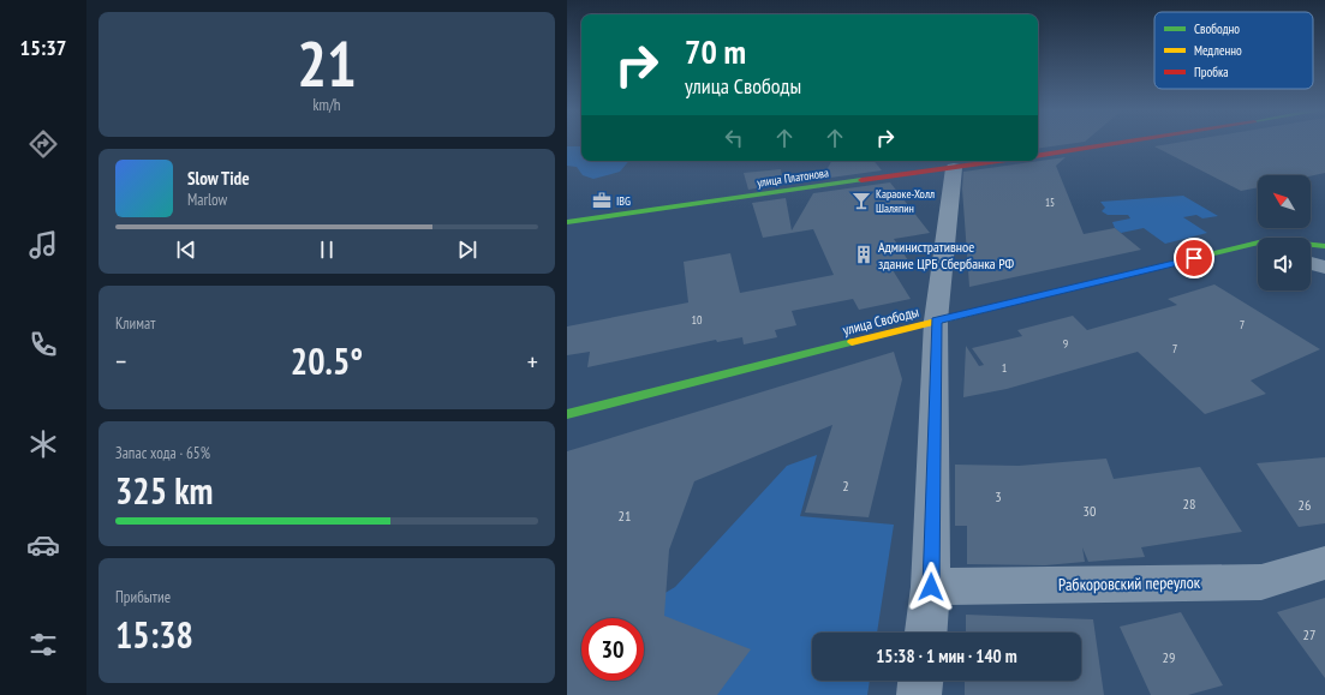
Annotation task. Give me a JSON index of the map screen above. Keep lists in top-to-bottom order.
{
  "streets": {
    "street": ["улица Платонова", "улица Свободы", "Рабкоровский переулок"]
  },
  "places": {
    "office": ["IBG"],
    "bar": ["Караоке-Холл Шаляпин"],
    "building": ["Административное здание ЦРБ Сбербанка РФ"]
  },
  "house_numbers": [
    "15",
    "10",
    "7",
    "9",
    "7",
    "1",
    "2",
    "3",
    "28",
    "26",
    "30",
    "21",
    "27",
    "29"
  ],
  "legend": ["Свободно", "Медленно", "Пробка"],
  "north": "top left",
  "page": {
    "tabs": "15:37",
    "tile": [
      ["21", "km/h"],
      "Климат",
      ["Запас хода · 65%", "325 km"],
      ["Прибытие", "15:38"]
    ],
    "turn": ["70 m", "улица Свободы"],
    "song": ["Slow Tide", "Marlow"],
    "heat": ["−", "20.5°", "+"],
    "limit": "30",
    "trip": "15:38 · 1 мин · 140 m"
  }
}
